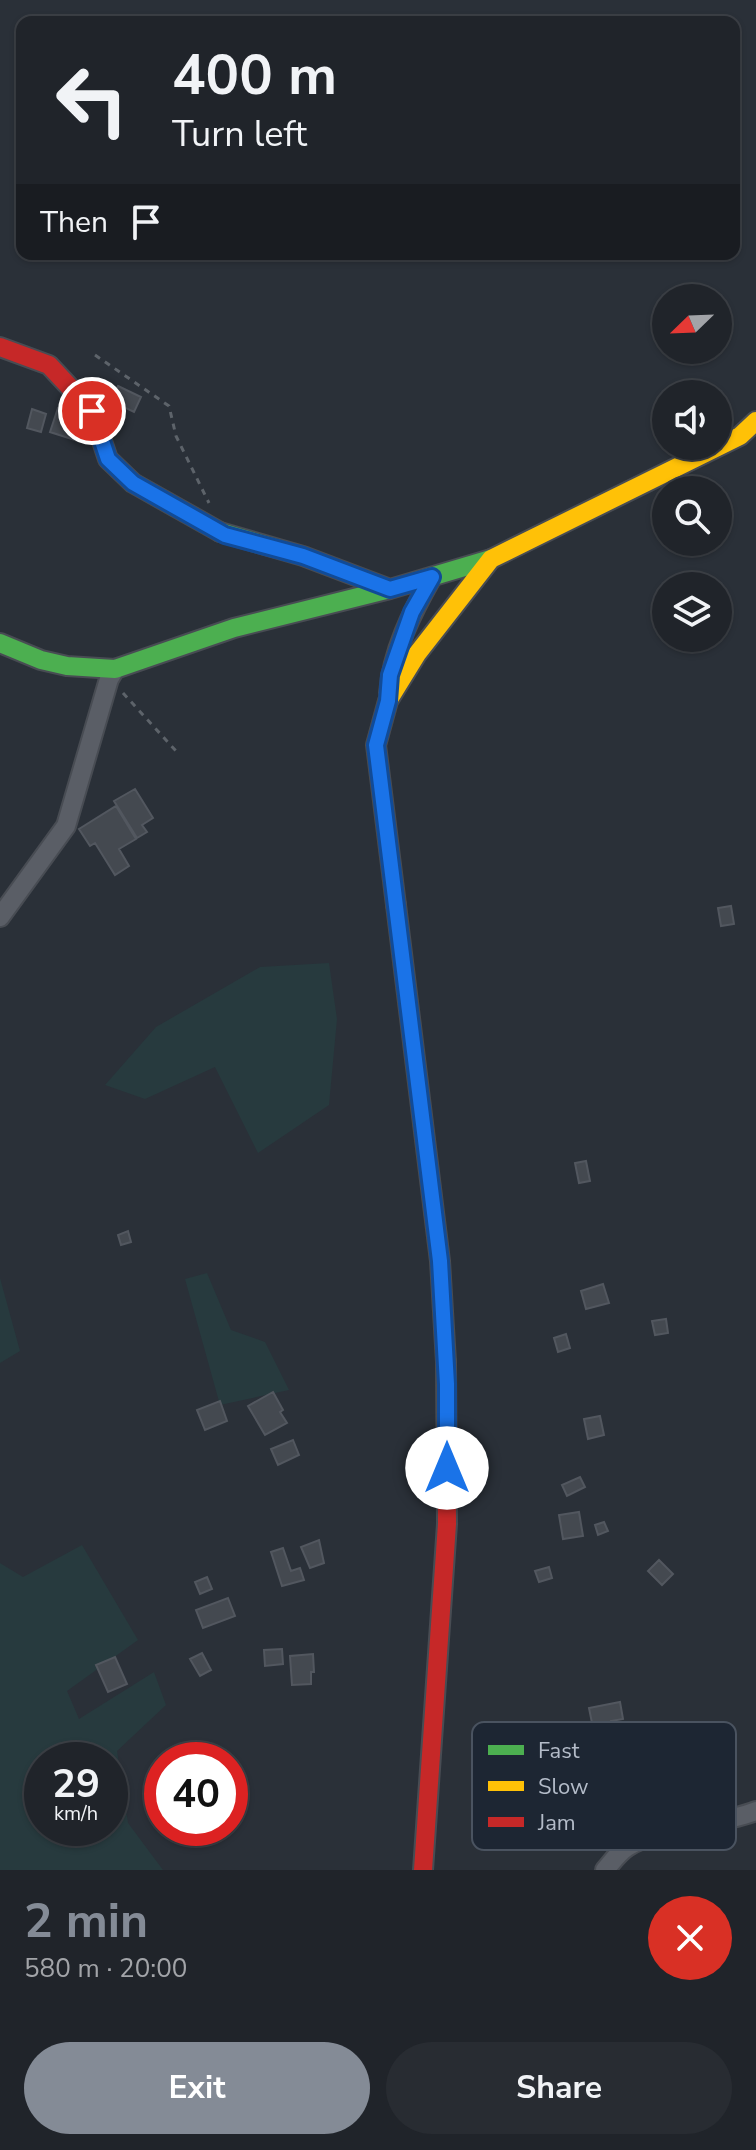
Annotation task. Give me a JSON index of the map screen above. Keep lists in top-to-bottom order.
{
  "legend": ["Fast", "Slow", "Jam"],
  "north": "bottom left",
  "page": {
    "turn": ["400 m", "Turn left"],
    "then": "Then",
    "speed": "29 km/h",
    "limit": "40",
    "heading": ["2 min", "580 m · 20:00"],
    "buttons": ["Exit", "Share"]
  }
}
